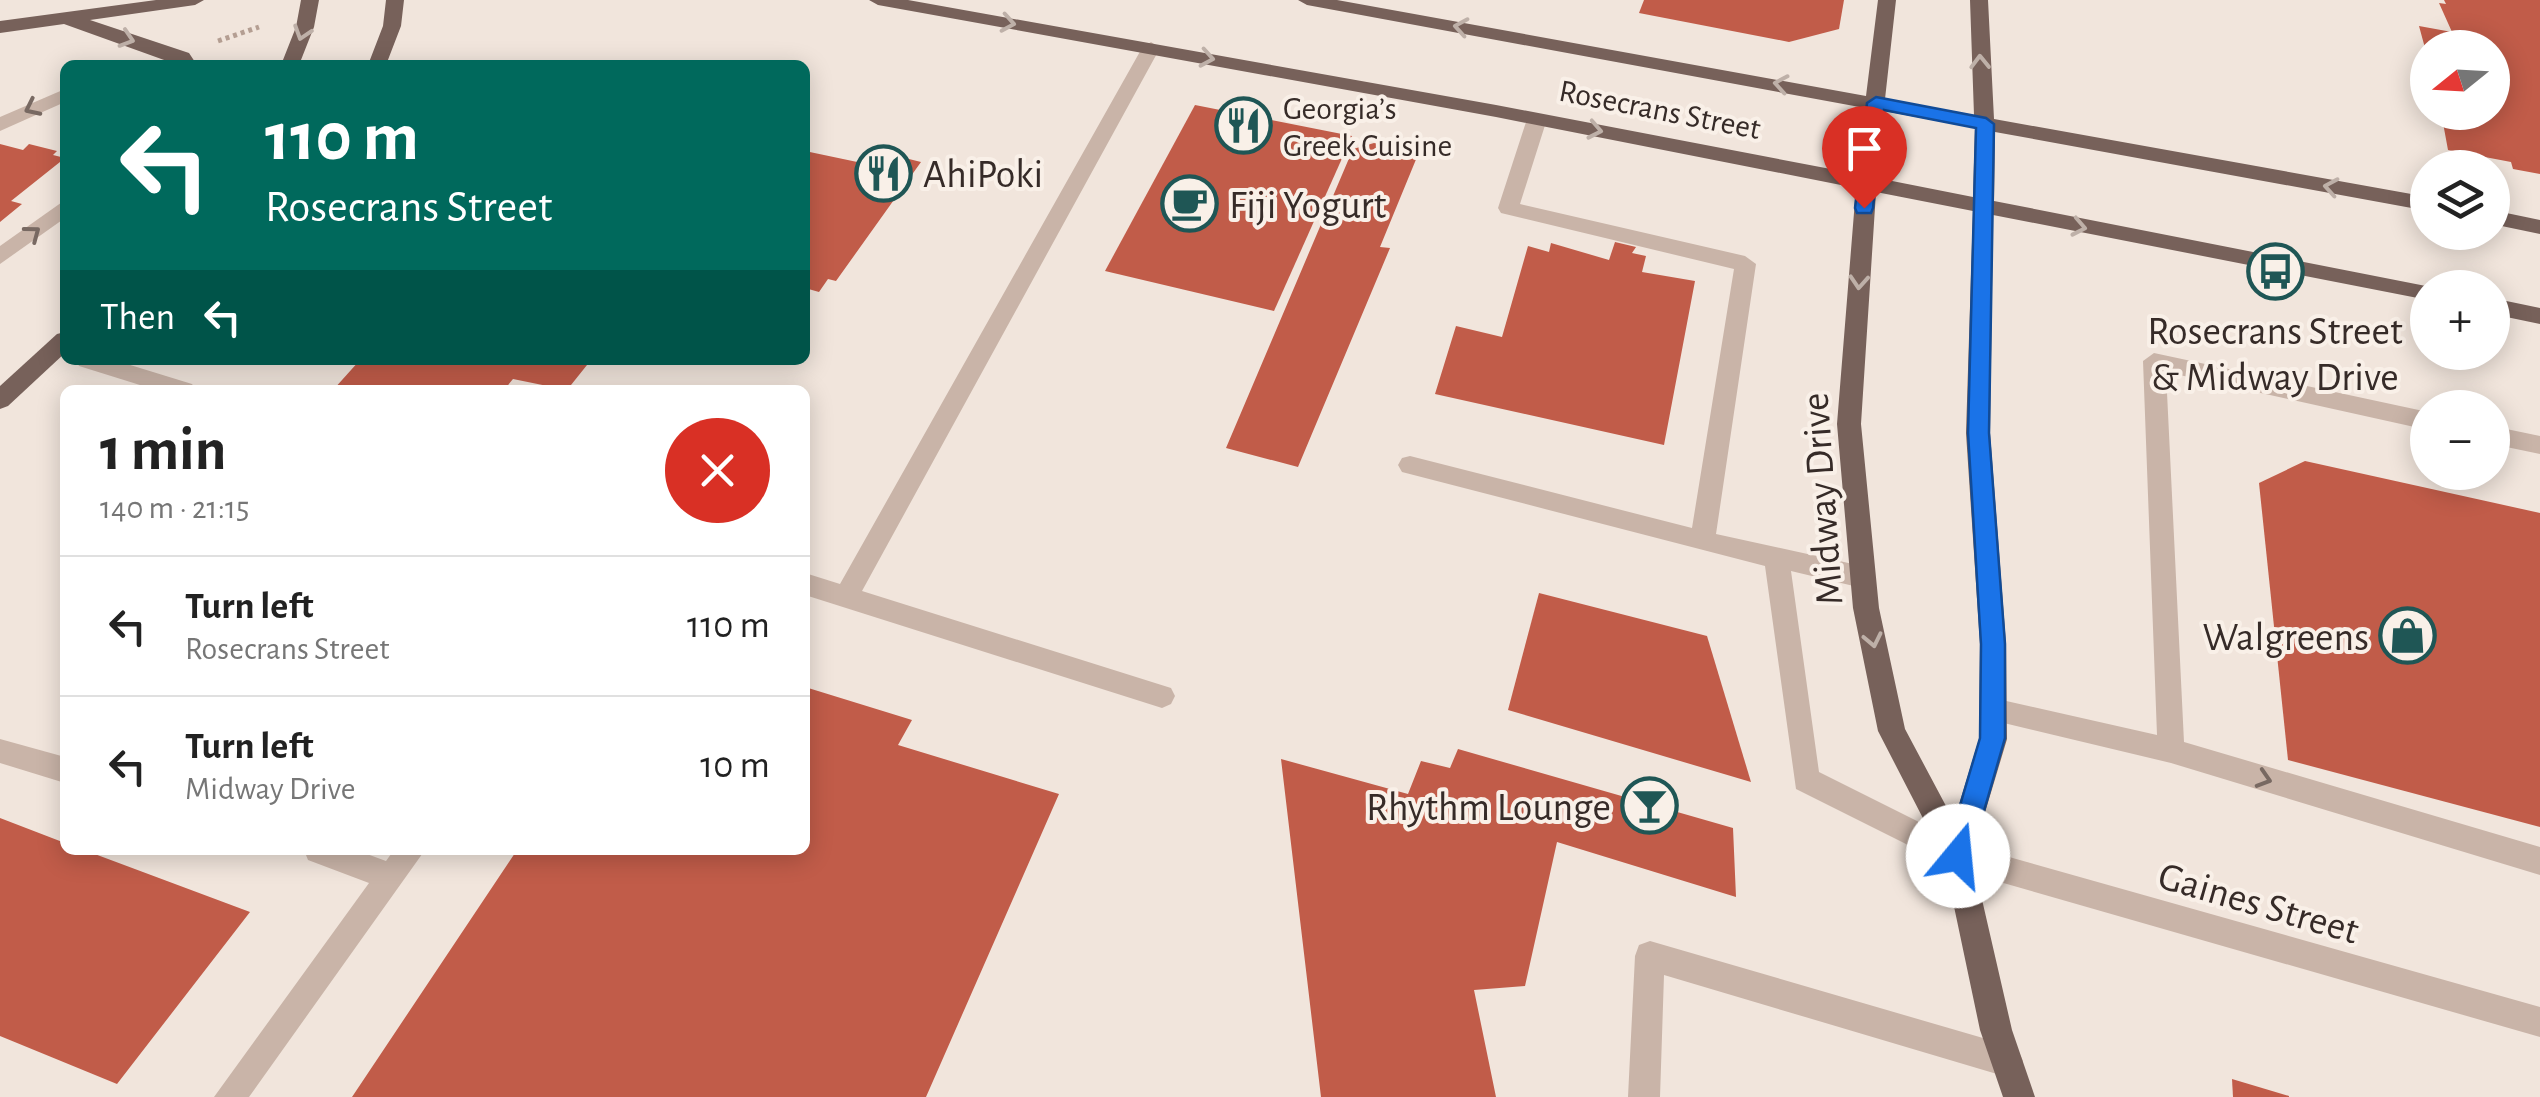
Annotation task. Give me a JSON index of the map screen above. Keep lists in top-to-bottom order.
{
  "streets": {
    "main road": ["Rosecrans Street", "Midway Drive"],
    "street": ["Gaines Street"]
  },
  "crossings": [
    ["Rosecrans Street", "Midway Drive"],
    ["Midway Drive", "Gaines Street"]
  ],
  "places": {
    "restaurant": ["Georgia’s Greek Cuisine", "AhiPoki"],
    "cafe": ["Fiji Yogurt"],
    "bus stop": ["Rosecrans Street & Midway Drive"],
    "shop": ["Walgreens"],
    "bar": ["Rhythm Lounge"]
  },
  "north": "left",
  "page": {
    "map_buttons": ["+", "−"],
    "turn": ["110 m", "Rosecrans Street"],
    "then": "Then",
    "heading": ["1 min", "140 m · 21:15"],
    "list": [
      {
        "name": "Turn left",
        "note": "Rosecrans Street",
        "value": "110 m"
      },
      {
        "name": "Turn left",
        "note": "Midway Drive",
        "value": "10 m"
      }
    ]
  }
}
